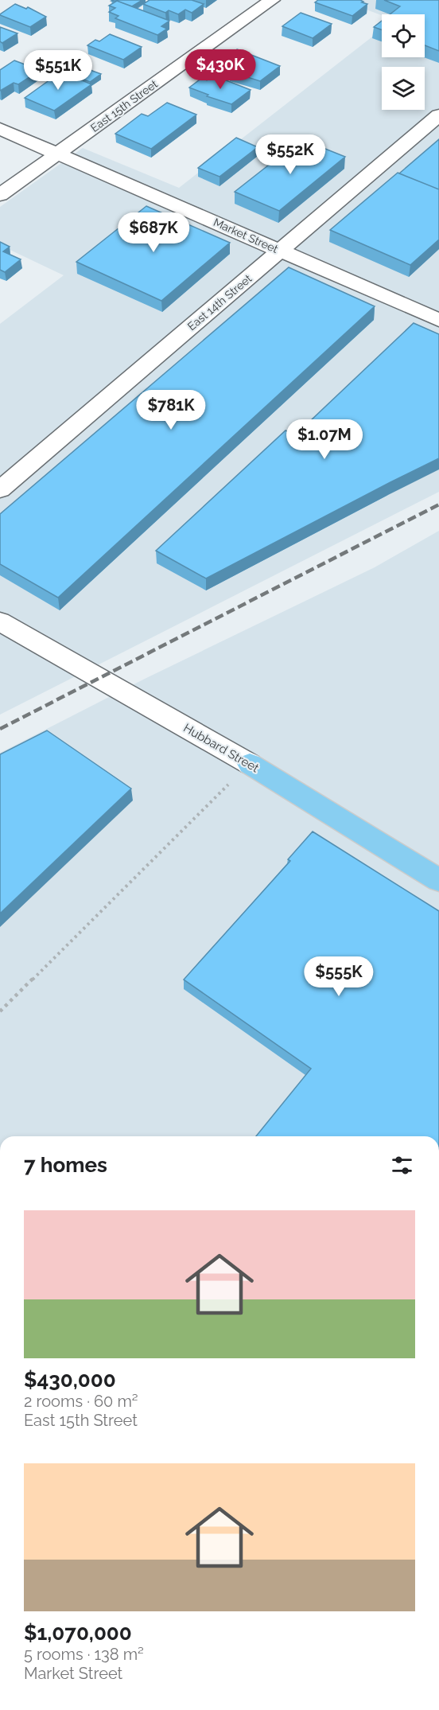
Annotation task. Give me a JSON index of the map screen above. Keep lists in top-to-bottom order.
{
  "streets": {
    "main road": ["Hubbard Street"],
    "street": ["East 15th Street", "Market Street", "East 14th Street"]
  },
  "crossings": [
    ["East 15th Street", "Market Street"],
    ["Market Street", "East 14th Street"]
  ],
  "page": {
    "price": [
      "$430K",
      "$551K",
      "$552K",
      "$687K",
      "$781K",
      "$1.07M",
      "$555K"
    ],
    "heading": "7 homes",
    "list": [
      {
        "name": "$430,000",
        "note": "2 rooms · 60 m² · East 15th Street"
      },
      {
        "name": "$1,070,000",
        "note": "5 rooms · 138 m² · Market Street"
      }
    ]
  }
}
